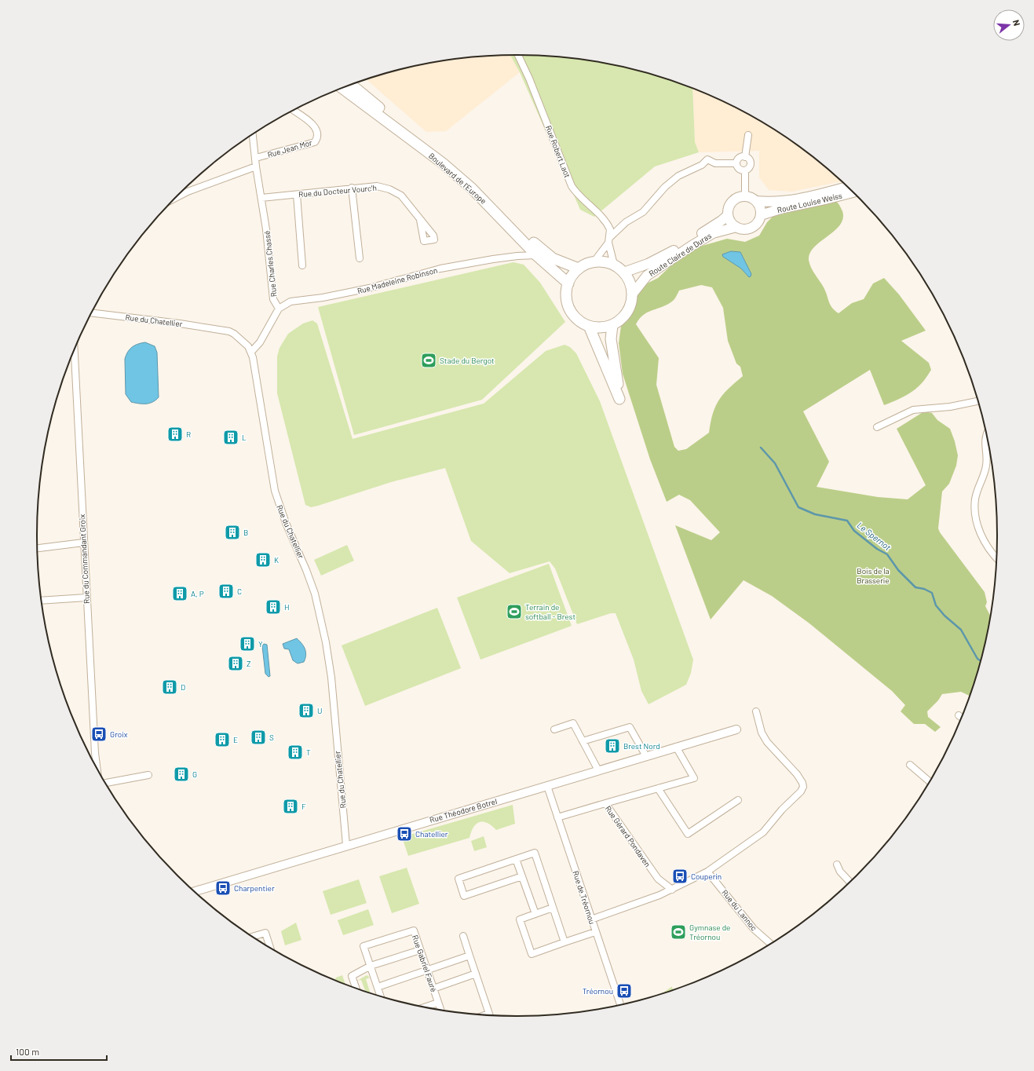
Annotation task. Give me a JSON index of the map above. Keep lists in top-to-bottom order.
{
  "streets": {
    "main road": ["Boulevard de l'Europe", "Route Louise Weiss", "Route Claire de Duras"],
    "street": [
      "Rue Jean Mor",
      "Rue Robert Laot",
      "Rue du Docteur Vourc'h",
      "Rue Charles Chassé",
      "Rue Madeleine Robinson",
      "Rue du Chatellier",
      "Rue du Commandant Groix",
      "Rue Théodore Botrel",
      "Rue Gérard Pondaven",
      "Rue de Tréornou",
      "Rue du Lannoc",
      "Rue Gabriel Fauré"
    ]
  },
  "crossings": [
    ["Rue Jean Mor", "Rue Charles Chassé"],
    ["Rue Robert Laot", "Boulevard de l'Europe"],
    ["Rue Robert Laot", "Route Claire de Duras"],
    ["Boulevard de l'Europe", "Route Claire de Duras"],
    ["Boulevard de l'Europe", "Rue Madeleine Robinson"],
    ["Rue du Docteur Vourc'h", "Rue Charles Chassé"],
    ["Route Louise Weiss", "Route Claire de Duras"],
    ["Rue Charles Chassé", "Rue Madeleine Robinson"],
    ["Rue du Chatellier", "Rue Théodore Botrel"],
    ["Rue Théodore Botrel", "Rue de Tréornou"],
    ["Rue Gérard Pondaven", "Rue de Tréornou"]
  ],
  "water": ["Le Spernot"],
  "parks": ["Bois de la Brasserie"],
  "places": {
    "sports": ["Stade du Bergot", "Terrain de softball - Brest", "Gymnase de Tréornou"],
    "building": [
      "R",
      "L",
      "B",
      "K",
      "C",
      "A, P",
      "H",
      "Y",
      "Z",
      "D",
      "U",
      "S",
      "E",
      "Brest Nord",
      "T",
      "G",
      "F"
    ],
    "bus stop": [
      "Groix",
      "Chatellier",
      "Couperin",
      "Charpentier",
      "Tréornou"
    ]
  },
  "scale_bar": "100 m",
  "north": "right"
}
